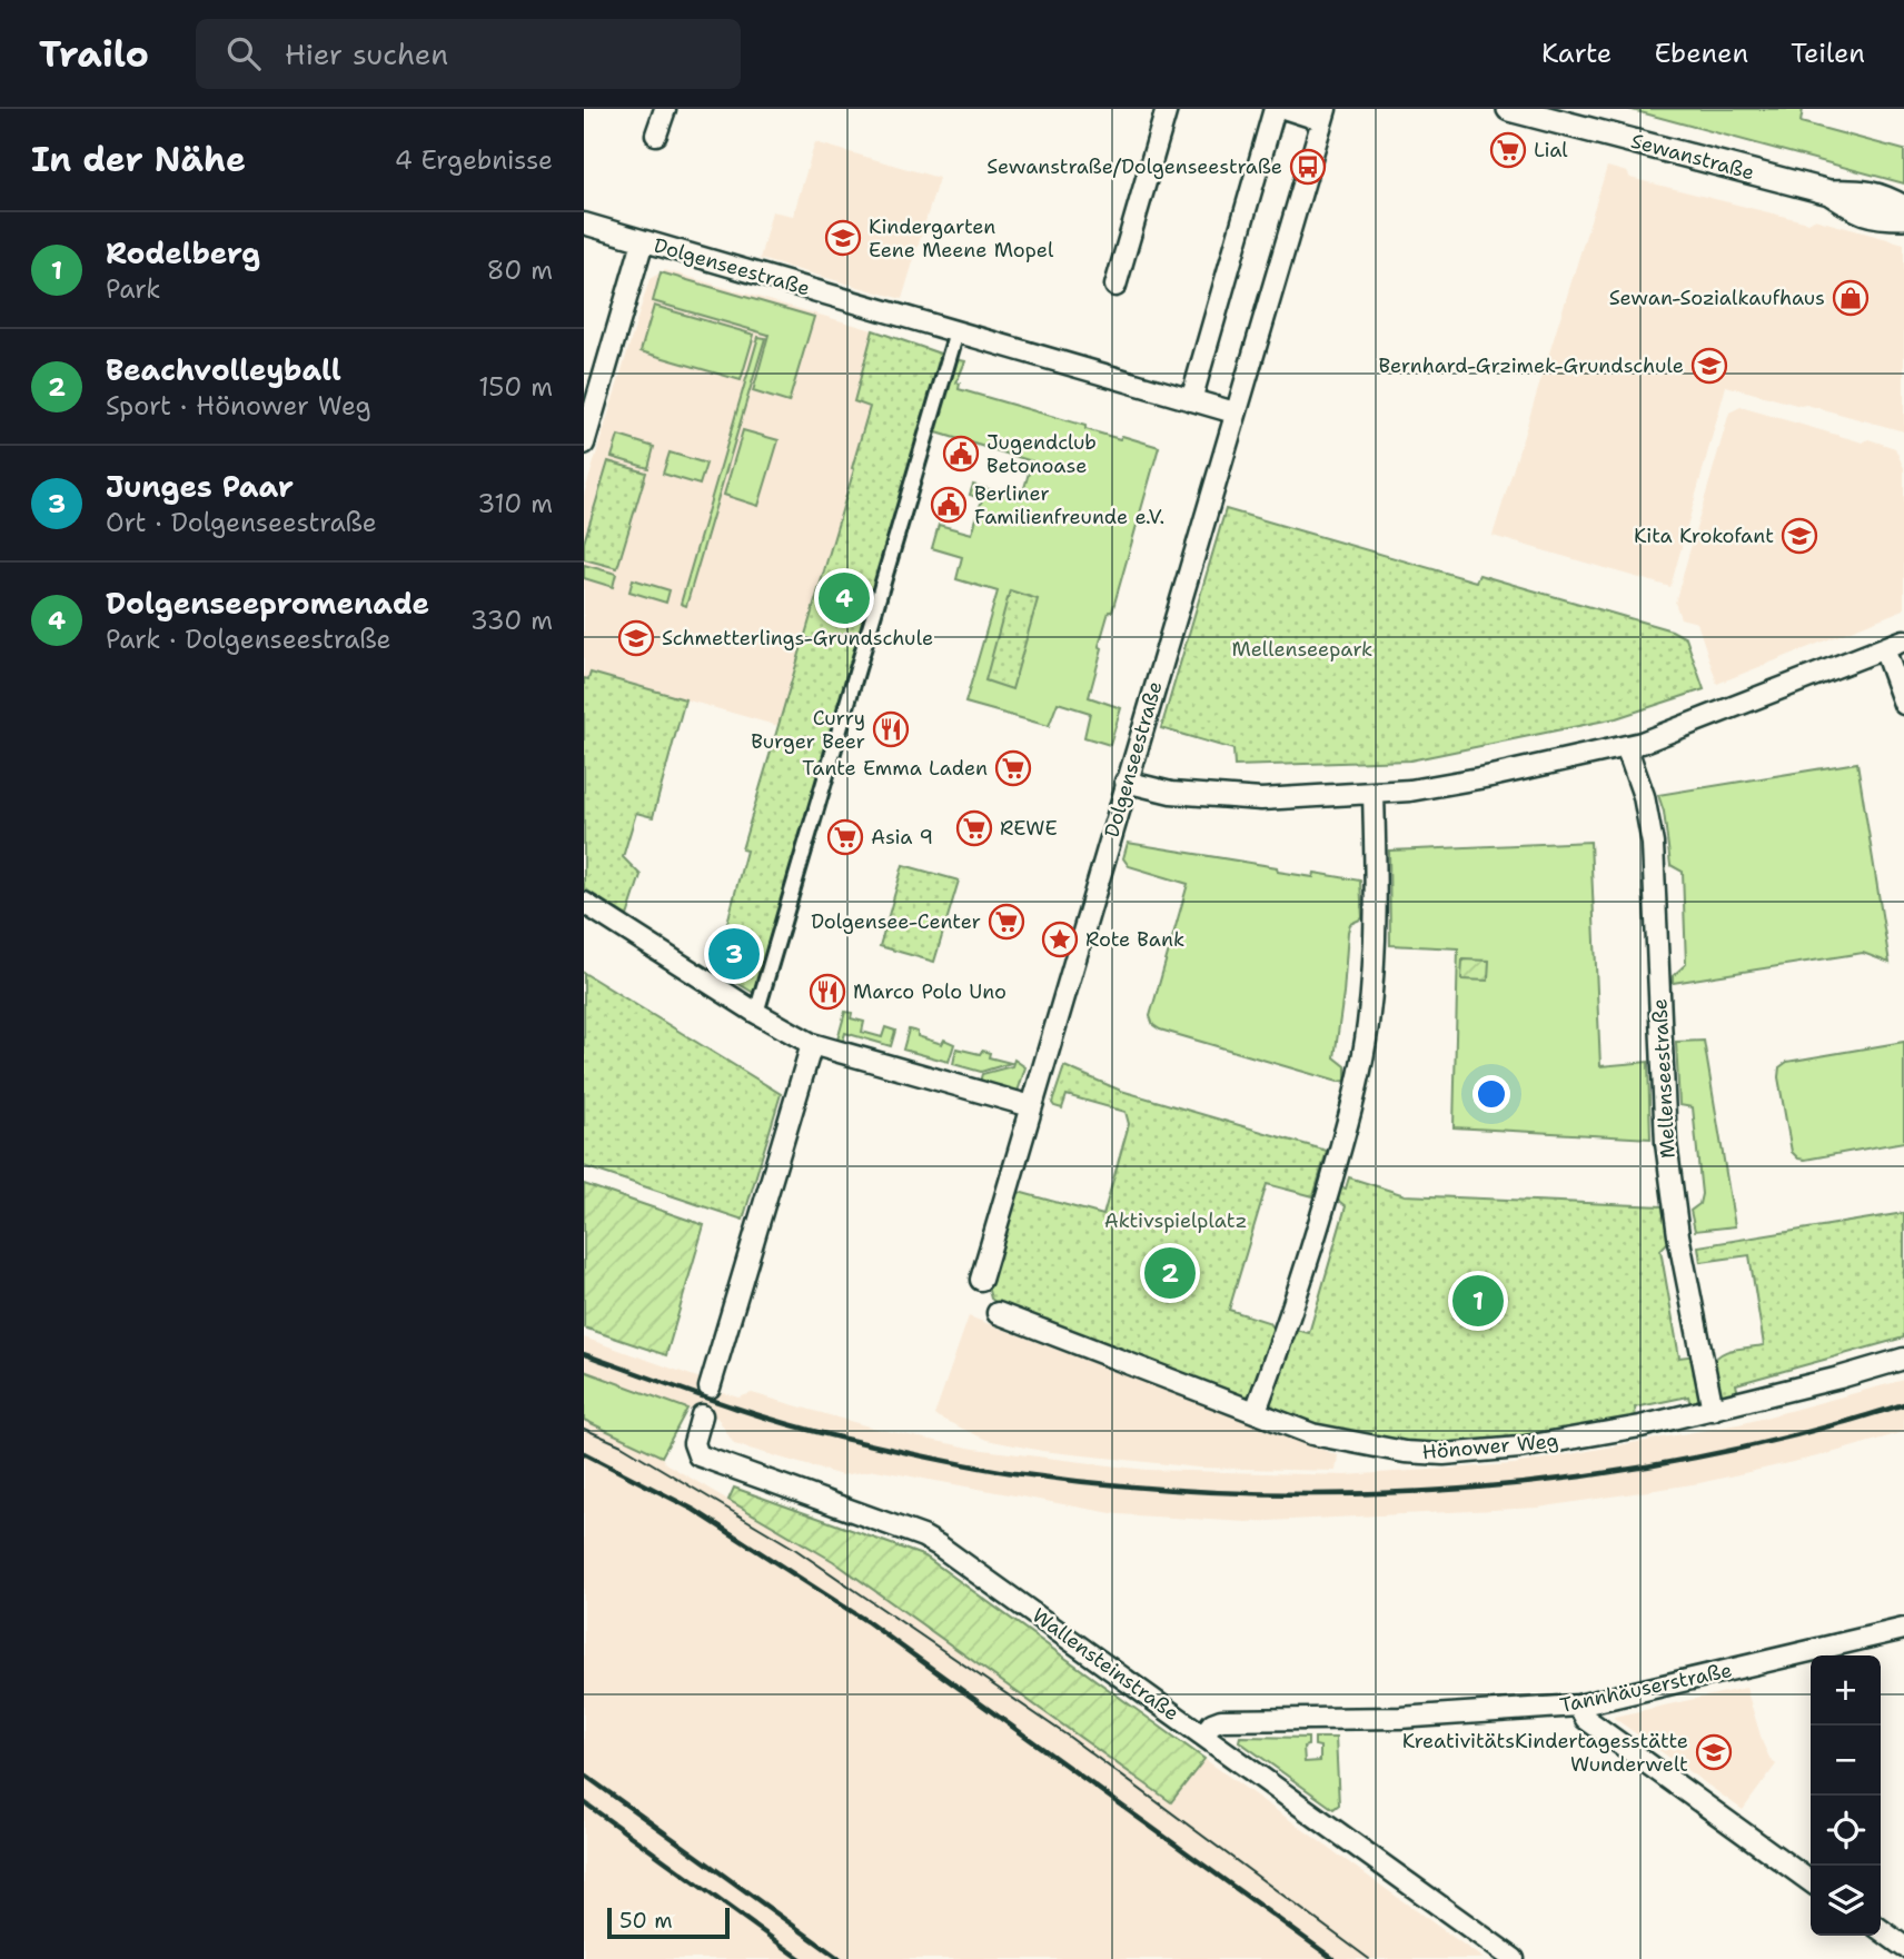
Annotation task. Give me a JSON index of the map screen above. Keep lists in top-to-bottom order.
{
  "streets": {
    "street": [
      "Sewanstraße",
      "Dolgenseestraße",
      "Mellenseestraße",
      "Hönower Weg",
      "Wallensteinstraße",
      "Tannhäuserstraße"
    ]
  },
  "crossings": [
    ["Mellenseestraße", "Hönower Weg"],
    ["Wallensteinstraße", "Tannhäuserstraße"]
  ],
  "parks": ["Mellenseepark", "Aktivspielplatz"],
  "places": {
    "supermarket": [
      "Lial",
      "Tante Emma Laden",
      "REWE",
      "Asia 9",
      "Dolgensee-Center"
    ],
    "bus stop": ["Sewanstraße/Dolgenseestraße"],
    "school or university": [
      "Kindergarten Eene Meene Mopel",
      "Bernhard-Grzimek-Grundschule",
      "Kita Krokofant",
      "Schmetterlings-Grundschule",
      "KreativitätsKindertagesstätte Wunderwelt"
    ],
    "shop": ["Sewan-Sozialkaufhaus"],
    "public building": ["Jugendclub Betonoase", "Berliner Familienfreunde e.V."],
    "restaurant": ["Curry Burger Beer", "Marco Polo Uno"],
    "place": ["Rote Bank"]
  },
  "scale_bar": "50 m",
  "page": {
    "header": "Trailo",
    "search": "Hier suchen",
    "nav": ["Karte", "Ebenen", "Teilen"],
    "heading": ["In der Nähe", "4 Ergebnisse"],
    "list": [
      {
        "mark": "1",
        "name": "Rodelberg",
        "note": "Park",
        "value": "80 m"
      },
      {
        "mark": "2",
        "name": "Beachvolleyball",
        "note": "Sport · Hönower Weg",
        "value": "150 m"
      },
      {
        "mark": "3",
        "name": "Junges Paar",
        "note": "Ort · Dolgenseestraße",
        "value": "310 m"
      },
      {
        "mark": "4",
        "name": "Dolgenseepromenade",
        "note": "Park · Dolgenseestraße",
        "value": "330 m"
      }
    ],
    "pins": [
      "4",
      "3",
      "2",
      "1"
    ],
    "map_buttons": ["+", "−"],
    "scale": "50 m"
  }
}
